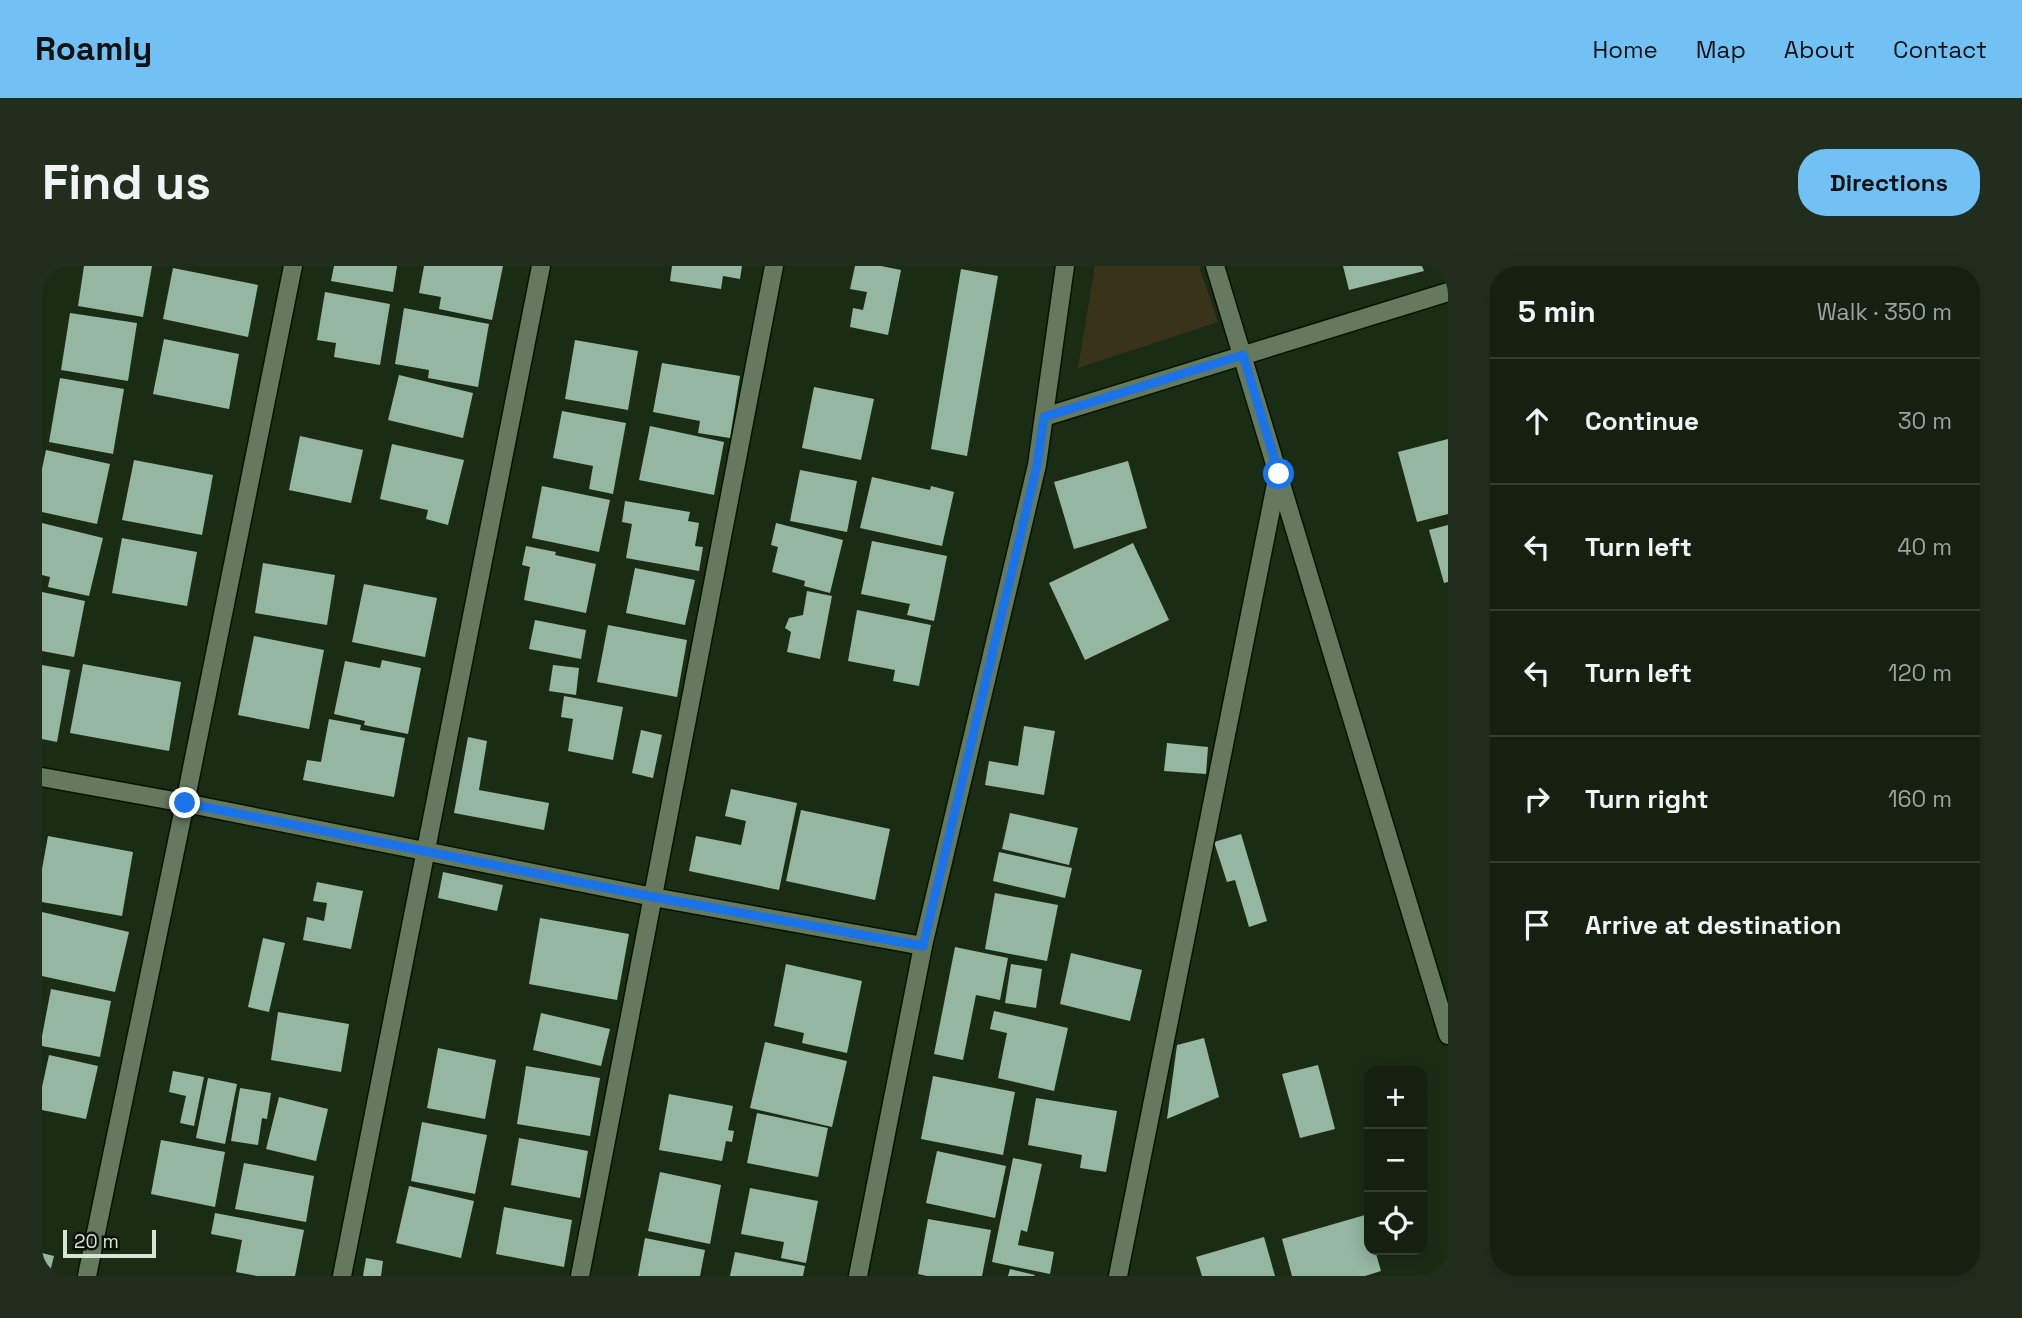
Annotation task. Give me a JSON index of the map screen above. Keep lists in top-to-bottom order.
{
  "scale_bar": "20 m",
  "page": {
    "header": "Roamly",
    "nav": [
      "Home",
      "Map",
      "About",
      "Contact"
    ],
    "buttons": "Directions",
    "title": "Find us",
    "heading": ["5 min", "Walk · 350 m"],
    "list": [
      ["Continue", "30 m"],
      ["Turn left", "40 m"],
      ["Turn left", "120 m"],
      ["Turn right", "160 m"],
      "Arrive at destination"
    ],
    "map_buttons": ["+", "−"],
    "scale": "20 m"
  }
}
